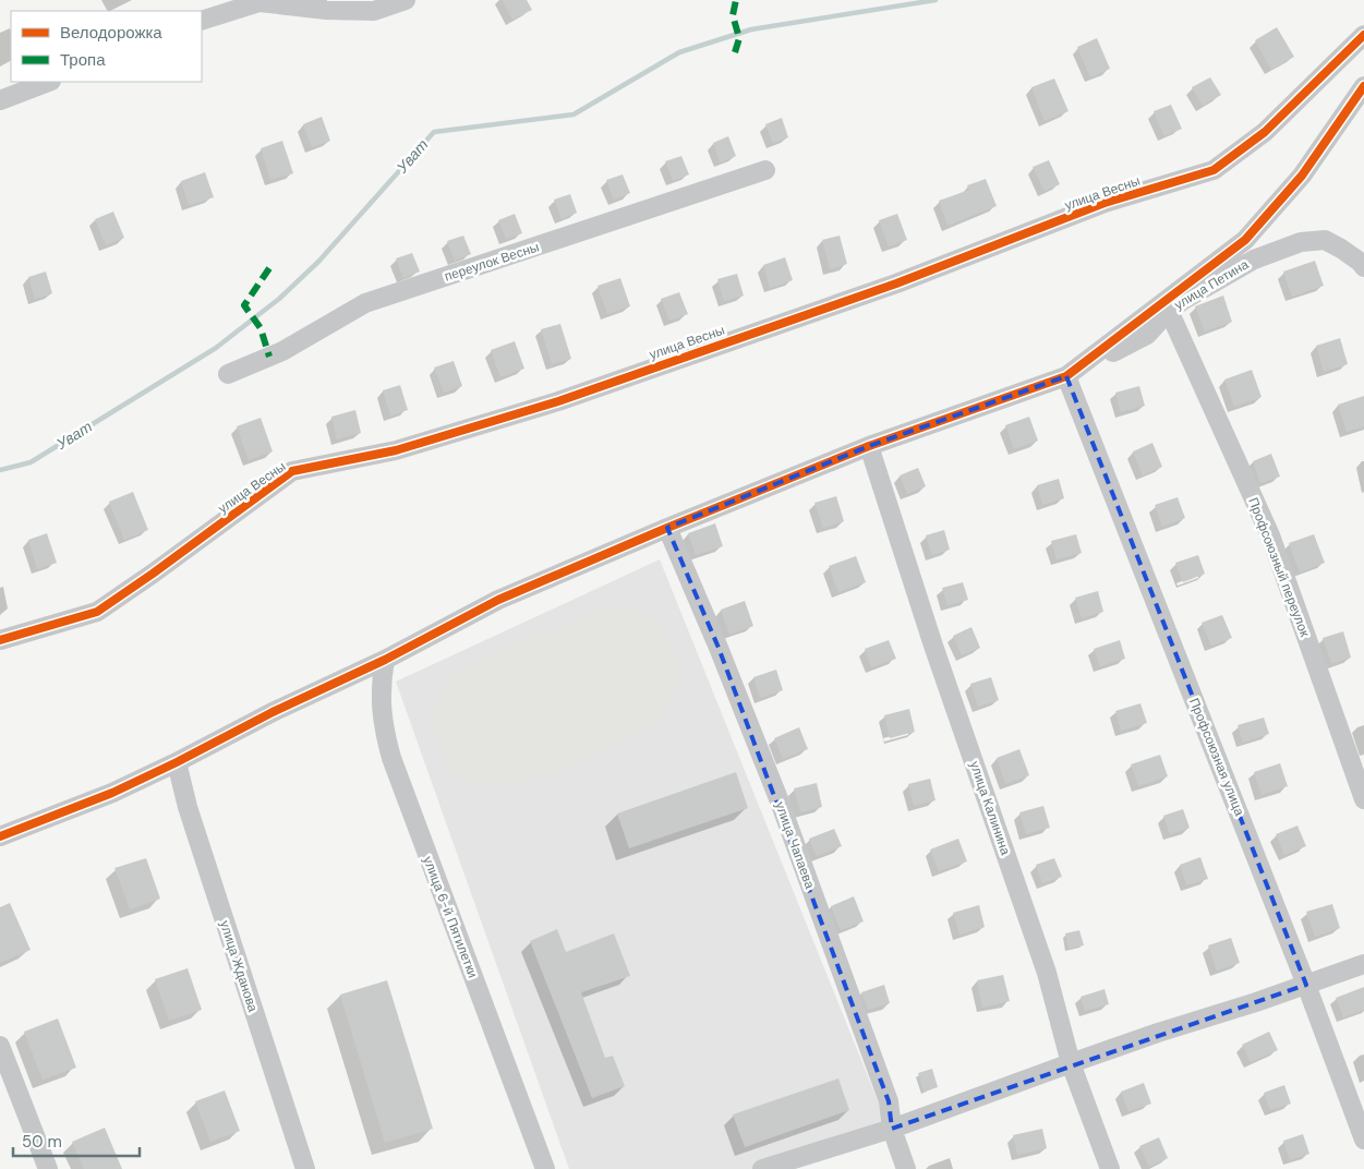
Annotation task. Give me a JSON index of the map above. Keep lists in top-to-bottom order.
{
  "streets": {
    "street": [
      "улица Весны",
      "переулок Весны",
      "улица Петина",
      "Профсоюзный переулок",
      "Профсоюзная улица",
      "улица Калинина",
      "улица Чапаева",
      "улица 6-й Пятилетки",
      "улица Жданова"
    ]
  },
  "crossings": [
    ["улица Петина", "Профсоюзный переулок"],
    ["улица Петина", "Профсоюзная улица"]
  ],
  "water": ["Уват"],
  "legend": ["Велодорожка", "Тропа"],
  "scale_bar": "50 m"
}
